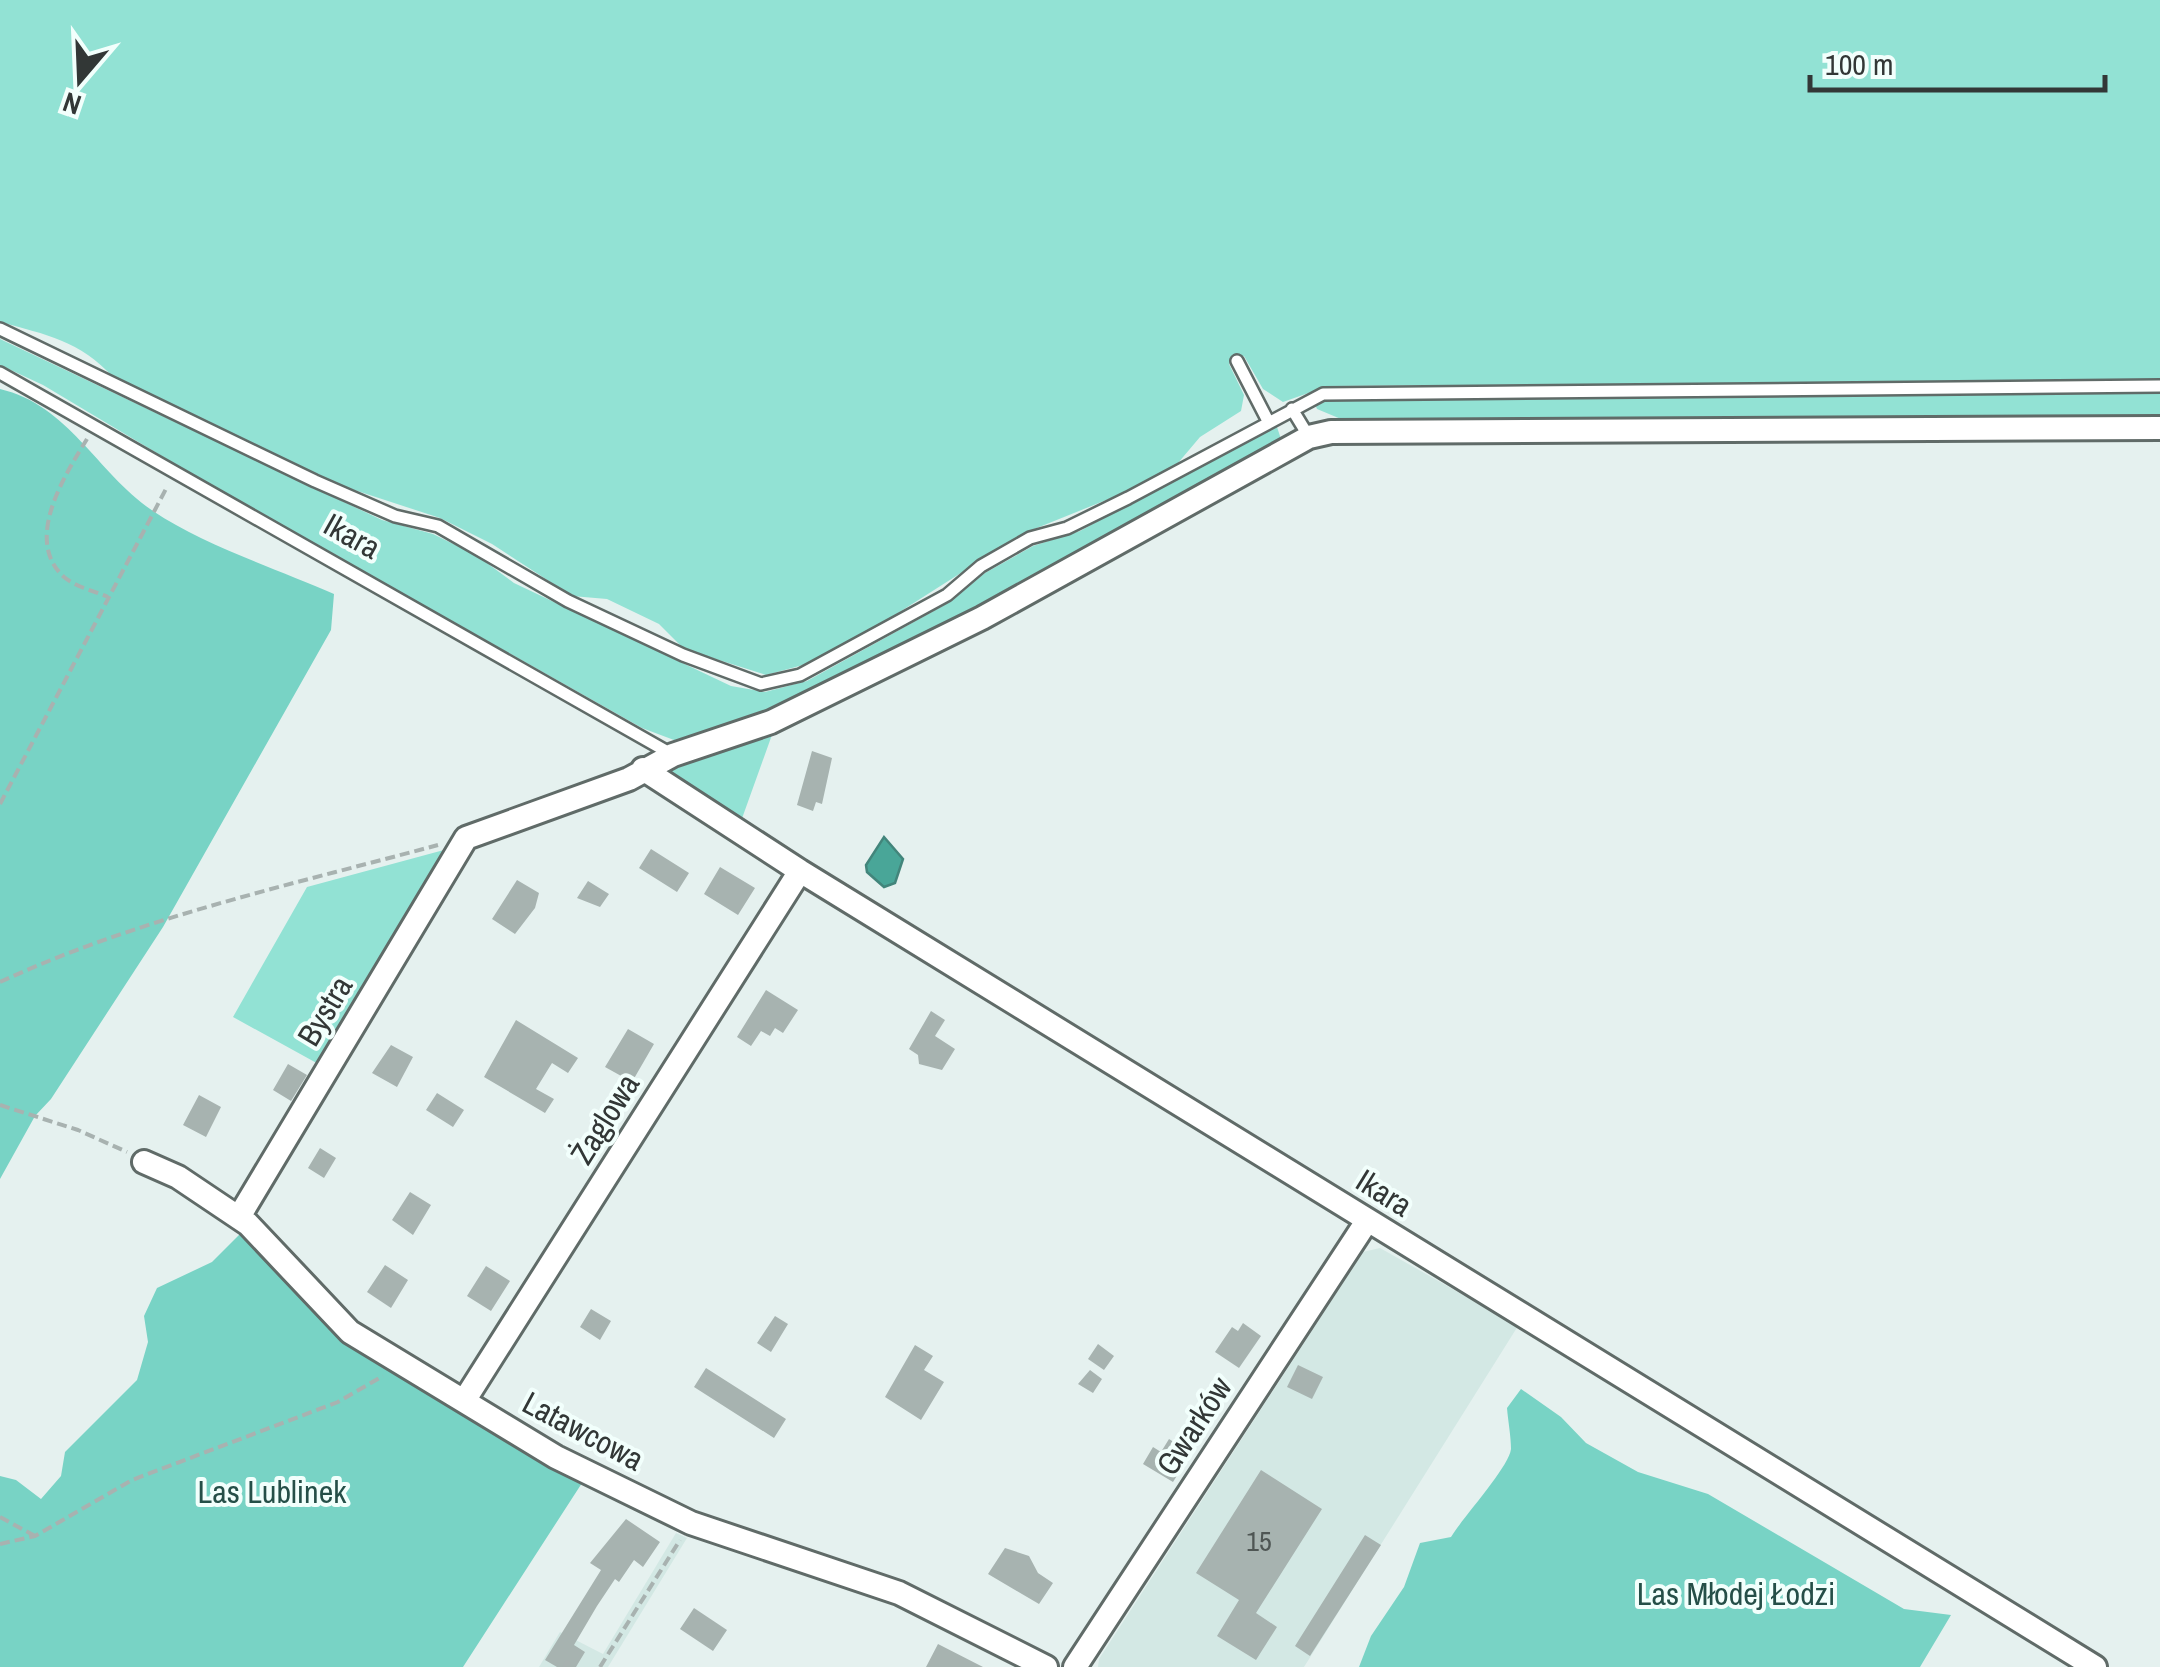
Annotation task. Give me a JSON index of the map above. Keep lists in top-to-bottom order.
{
  "streets": {
    "street": [
      "Ikara",
      "Bystra",
      "Żaglowa",
      "Gwarków",
      "Latawcowa"
    ]
  },
  "crossings": [
    ["Ikara", "Żaglowa"],
    ["Ikara", "Gwarków"],
    ["Bystra", "Latawcowa"],
    ["Żaglowa", "Latawcowa"]
  ],
  "parks": ["Las Lublinek", "Las Młodej Łodzi"],
  "house_numbers": ["15"],
  "scale_bar": "100 m",
  "north": "bottom"
}
